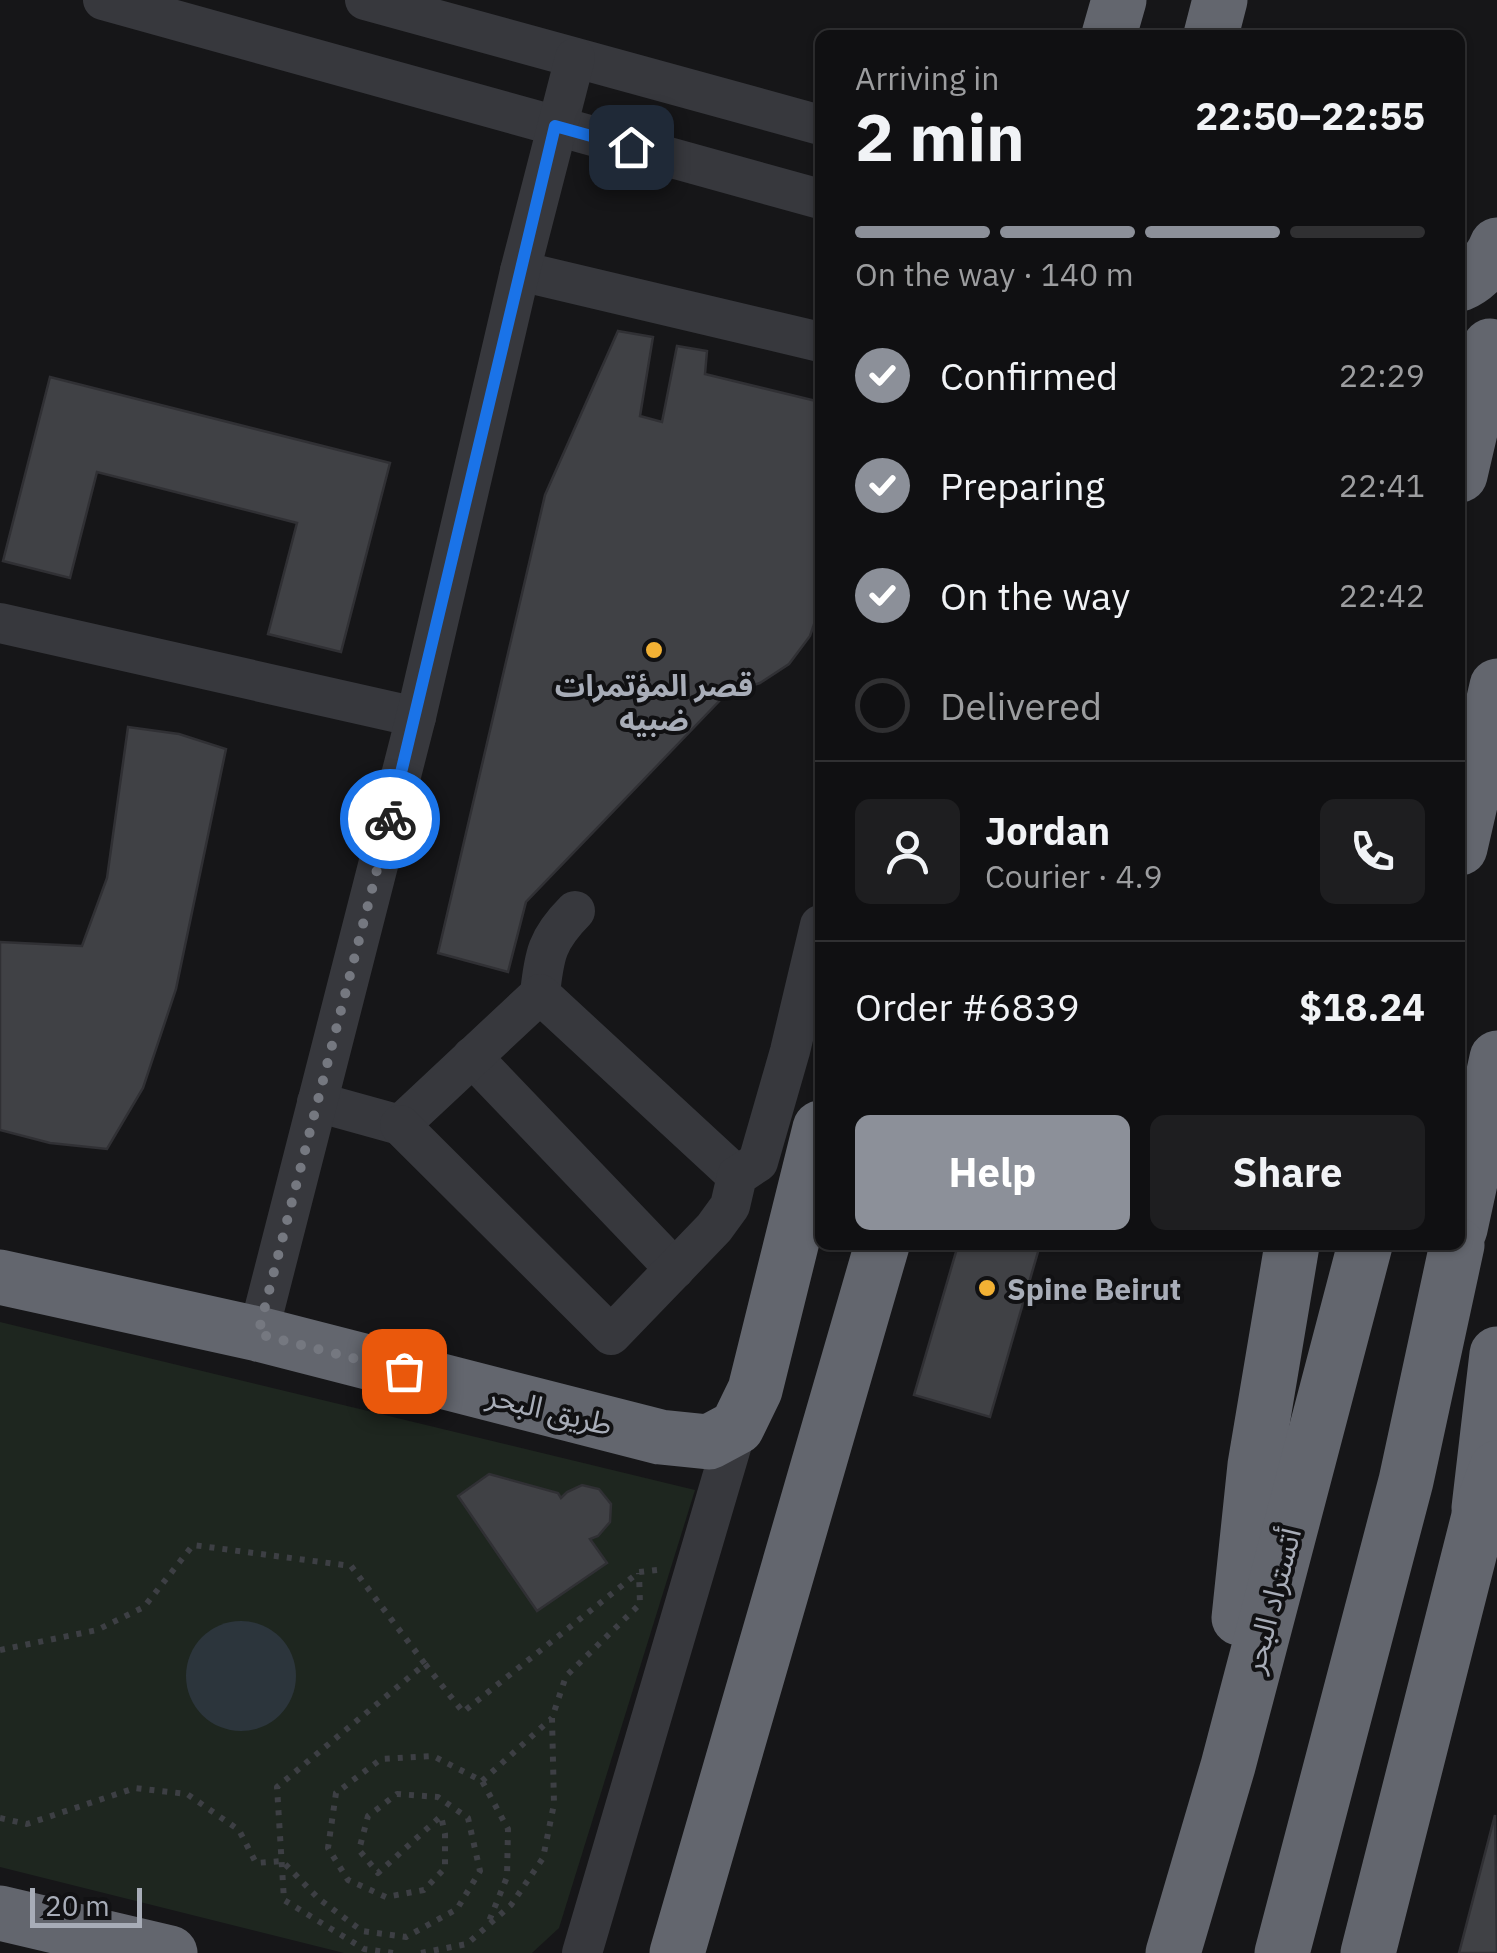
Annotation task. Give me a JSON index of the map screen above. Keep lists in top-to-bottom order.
{
  "streets": {
    "highway": ["طريق البحر", "أتستراد البحر"]
  },
  "places": ["قصر المؤتمرات ضبيه", "Spine Beirut"],
  "scale_bar": "20 m",
  "page": {
    "heading": ["2 min", "Arriving in", "22:50–22:55"],
    "panel": [
      "Jordan",
      "Courier · 4.9",
      "Order #6839",
      "$18.24"
    ],
    "bar": "On the way · 140 m",
    "list": [
      ["Confirmed", "22:29"],
      ["Preparing", "22:41"],
      ["On the way", "22:42"],
      "Delivered"
    ],
    "buttons": ["Help", "Share"],
    "scale": "20 m"
  }
}
